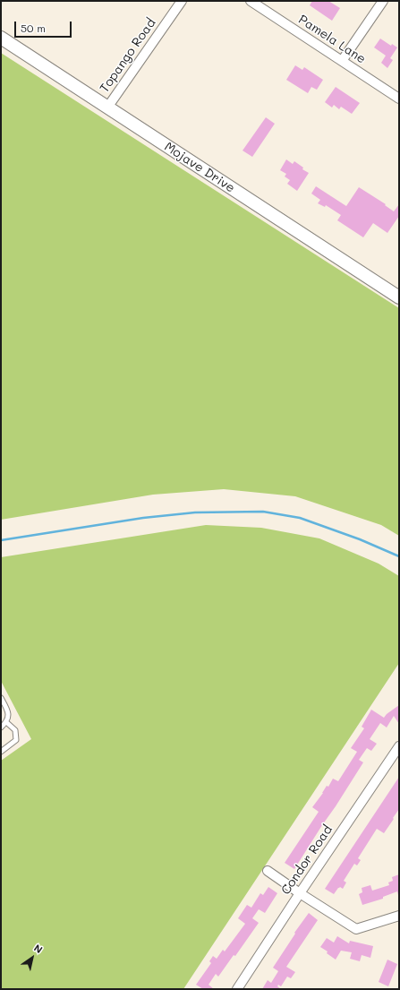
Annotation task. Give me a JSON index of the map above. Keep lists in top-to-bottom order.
{
  "streets": {
    "main road": ["Mojave Drive"],
    "street": ["Pamela Lane", "Topango Road", "Condor Road"]
  },
  "crossings": [
    ["Topango Road", "Mojave Drive"]
  ],
  "scale_bar": "50 m",
  "north": "top right"
}
